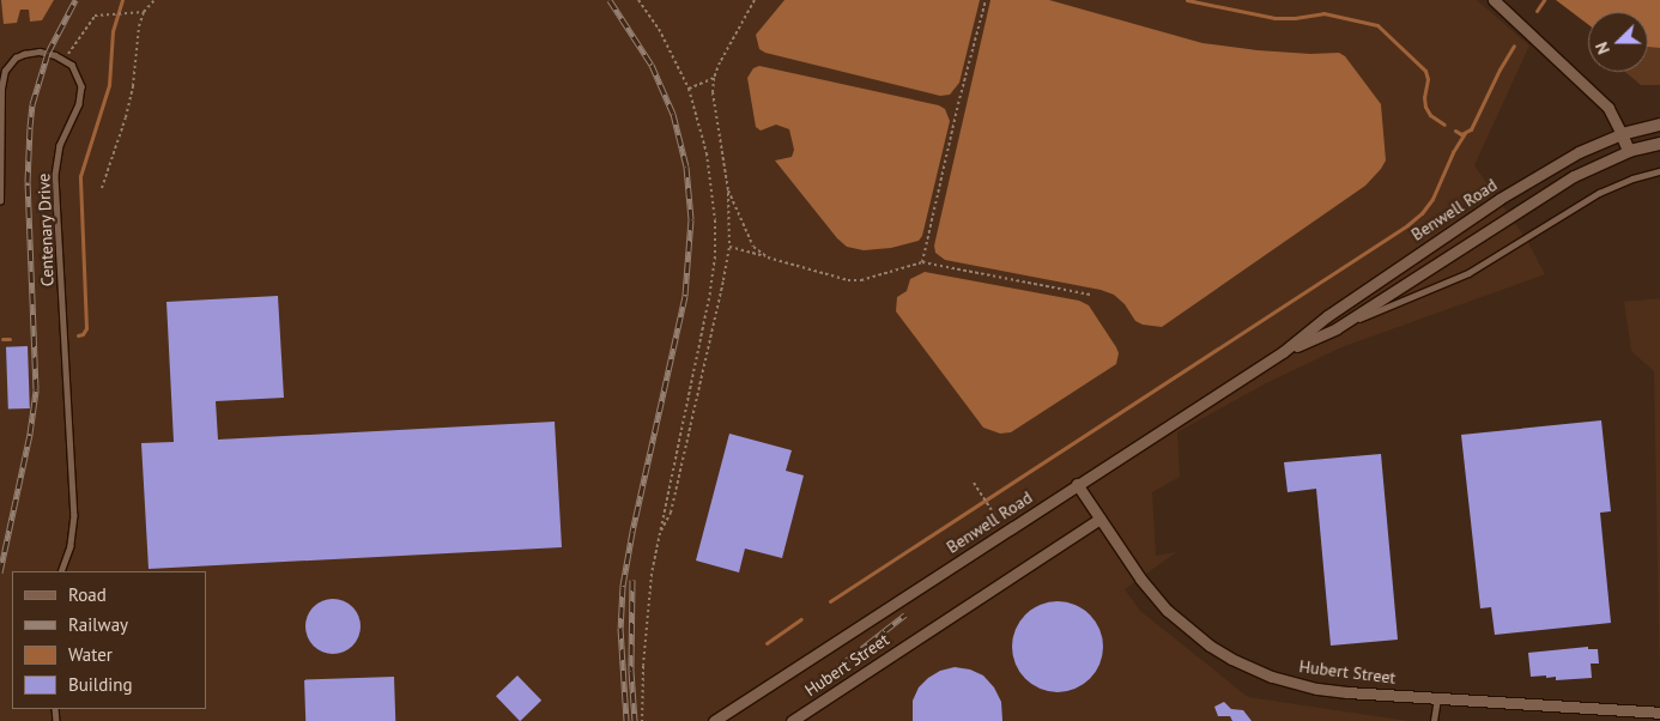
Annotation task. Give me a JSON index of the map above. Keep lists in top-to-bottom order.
{
  "streets": {
    "street": ["Benwell Road", "Hubert Street"],
    "lane": ["Centenary Drive"]
  },
  "crossings": [
    ["Benwell Road", "Hubert Street"]
  ],
  "legend": [
    "Road",
    "Railway",
    "Water",
    "Building"
  ],
  "north": "left"
}
